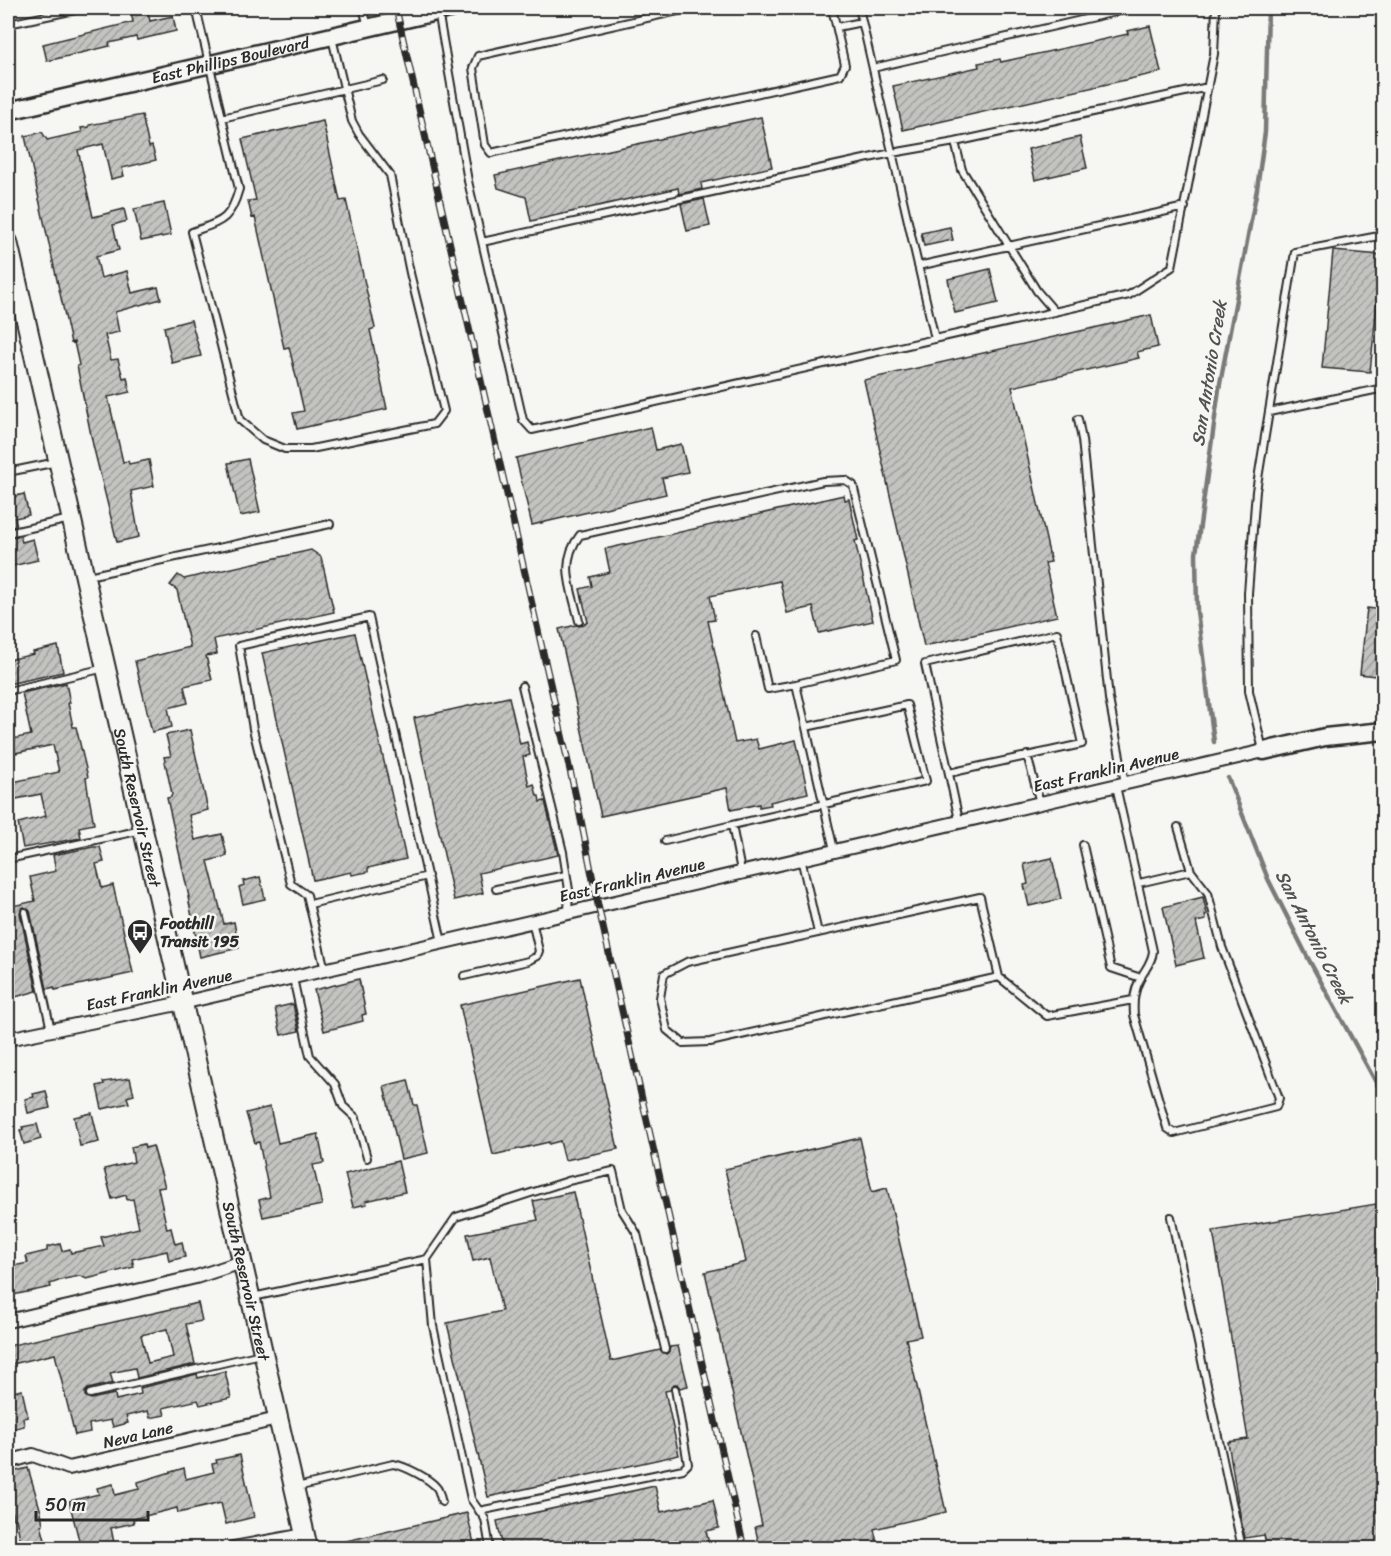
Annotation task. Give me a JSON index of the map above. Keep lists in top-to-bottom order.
{
  "streets": {
    "main road": ["South Reservoir Street"],
    "street": ["East Phillips Boulevard", "East Franklin Avenue", "Neva Lane"]
  },
  "crossings": [
    ["East Franklin Avenue", "South Reservoir Street"],
    ["South Reservoir Street", "Neva Lane"]
  ],
  "water": ["San Antonio Creek"],
  "places": {
    "bus stop": ["Foothill Transit 195"]
  },
  "scale_bar": "50 m"
}
